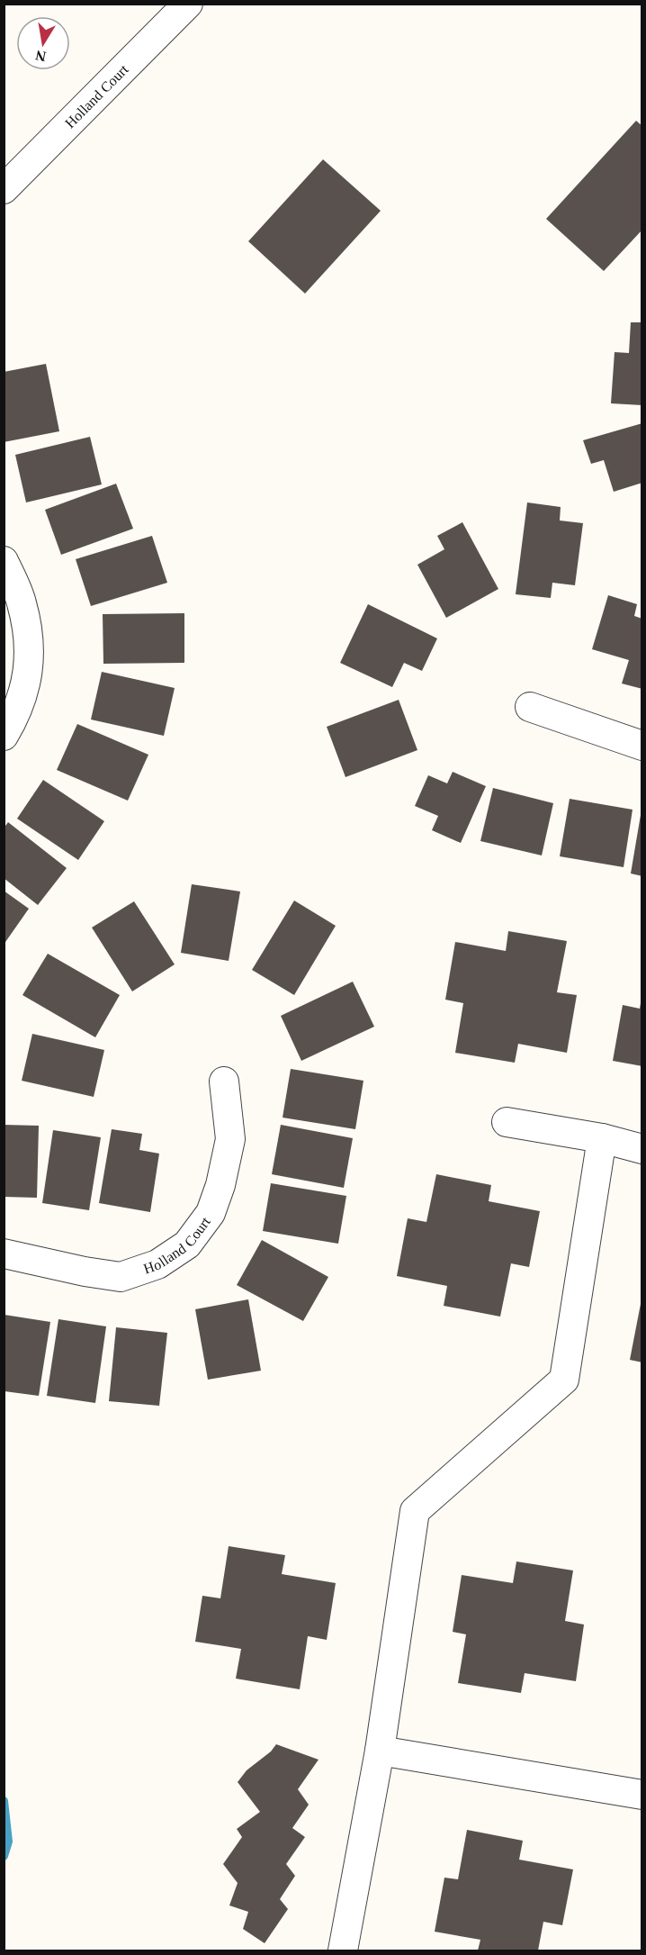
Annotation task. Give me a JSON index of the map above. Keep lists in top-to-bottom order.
{
  "streets": {
    "street": ["Holland Court"]
  },
  "north": "bottom"
}
